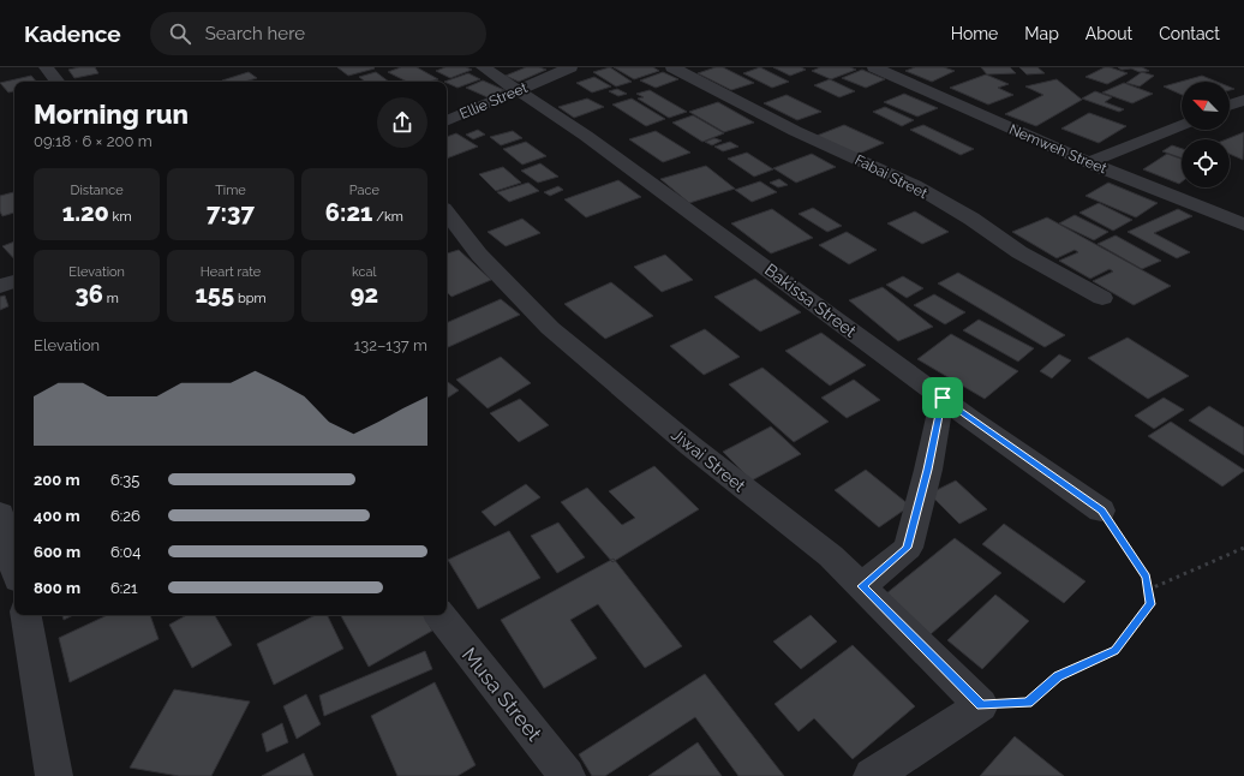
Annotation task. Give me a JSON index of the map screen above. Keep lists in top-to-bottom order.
{
  "streets": {
    "street": [
      "Ellie Street",
      "Nemweh Street",
      "Fabai Street",
      "Bakissa Street",
      "Jiwai Street",
      "Musa Street"
    ]
  },
  "crossings": [
    ["Ellie Street", "Bakissa Street"]
  ],
  "north": "top left",
  "page": {
    "header": "Kadence",
    "search": "Search here",
    "nav": [
      "Home",
      "Map",
      "About",
      "Contact"
    ],
    "heading": ["Morning run", "09:18 · 6 × 200 m"],
    "stats": [
      ["Distance", "1.20 km"],
      ["Time", "7:37"],
      ["Pace", "6:21 /km"],
      ["Elevation", "36 m"],
      ["Heart rate", "155 bpm"],
      ["kcal", "92"]
    ],
    "chart": ["Elevation", "132–137 m"],
    "list": [
      {
        "name": "200 m",
        "note": "6:35"
      },
      {
        "name": "400 m",
        "note": "6:26"
      },
      {
        "name": "600 m",
        "note": "6:04"
      },
      {
        "name": "800 m",
        "note": "6:21"
      }
    ]
  }
}
